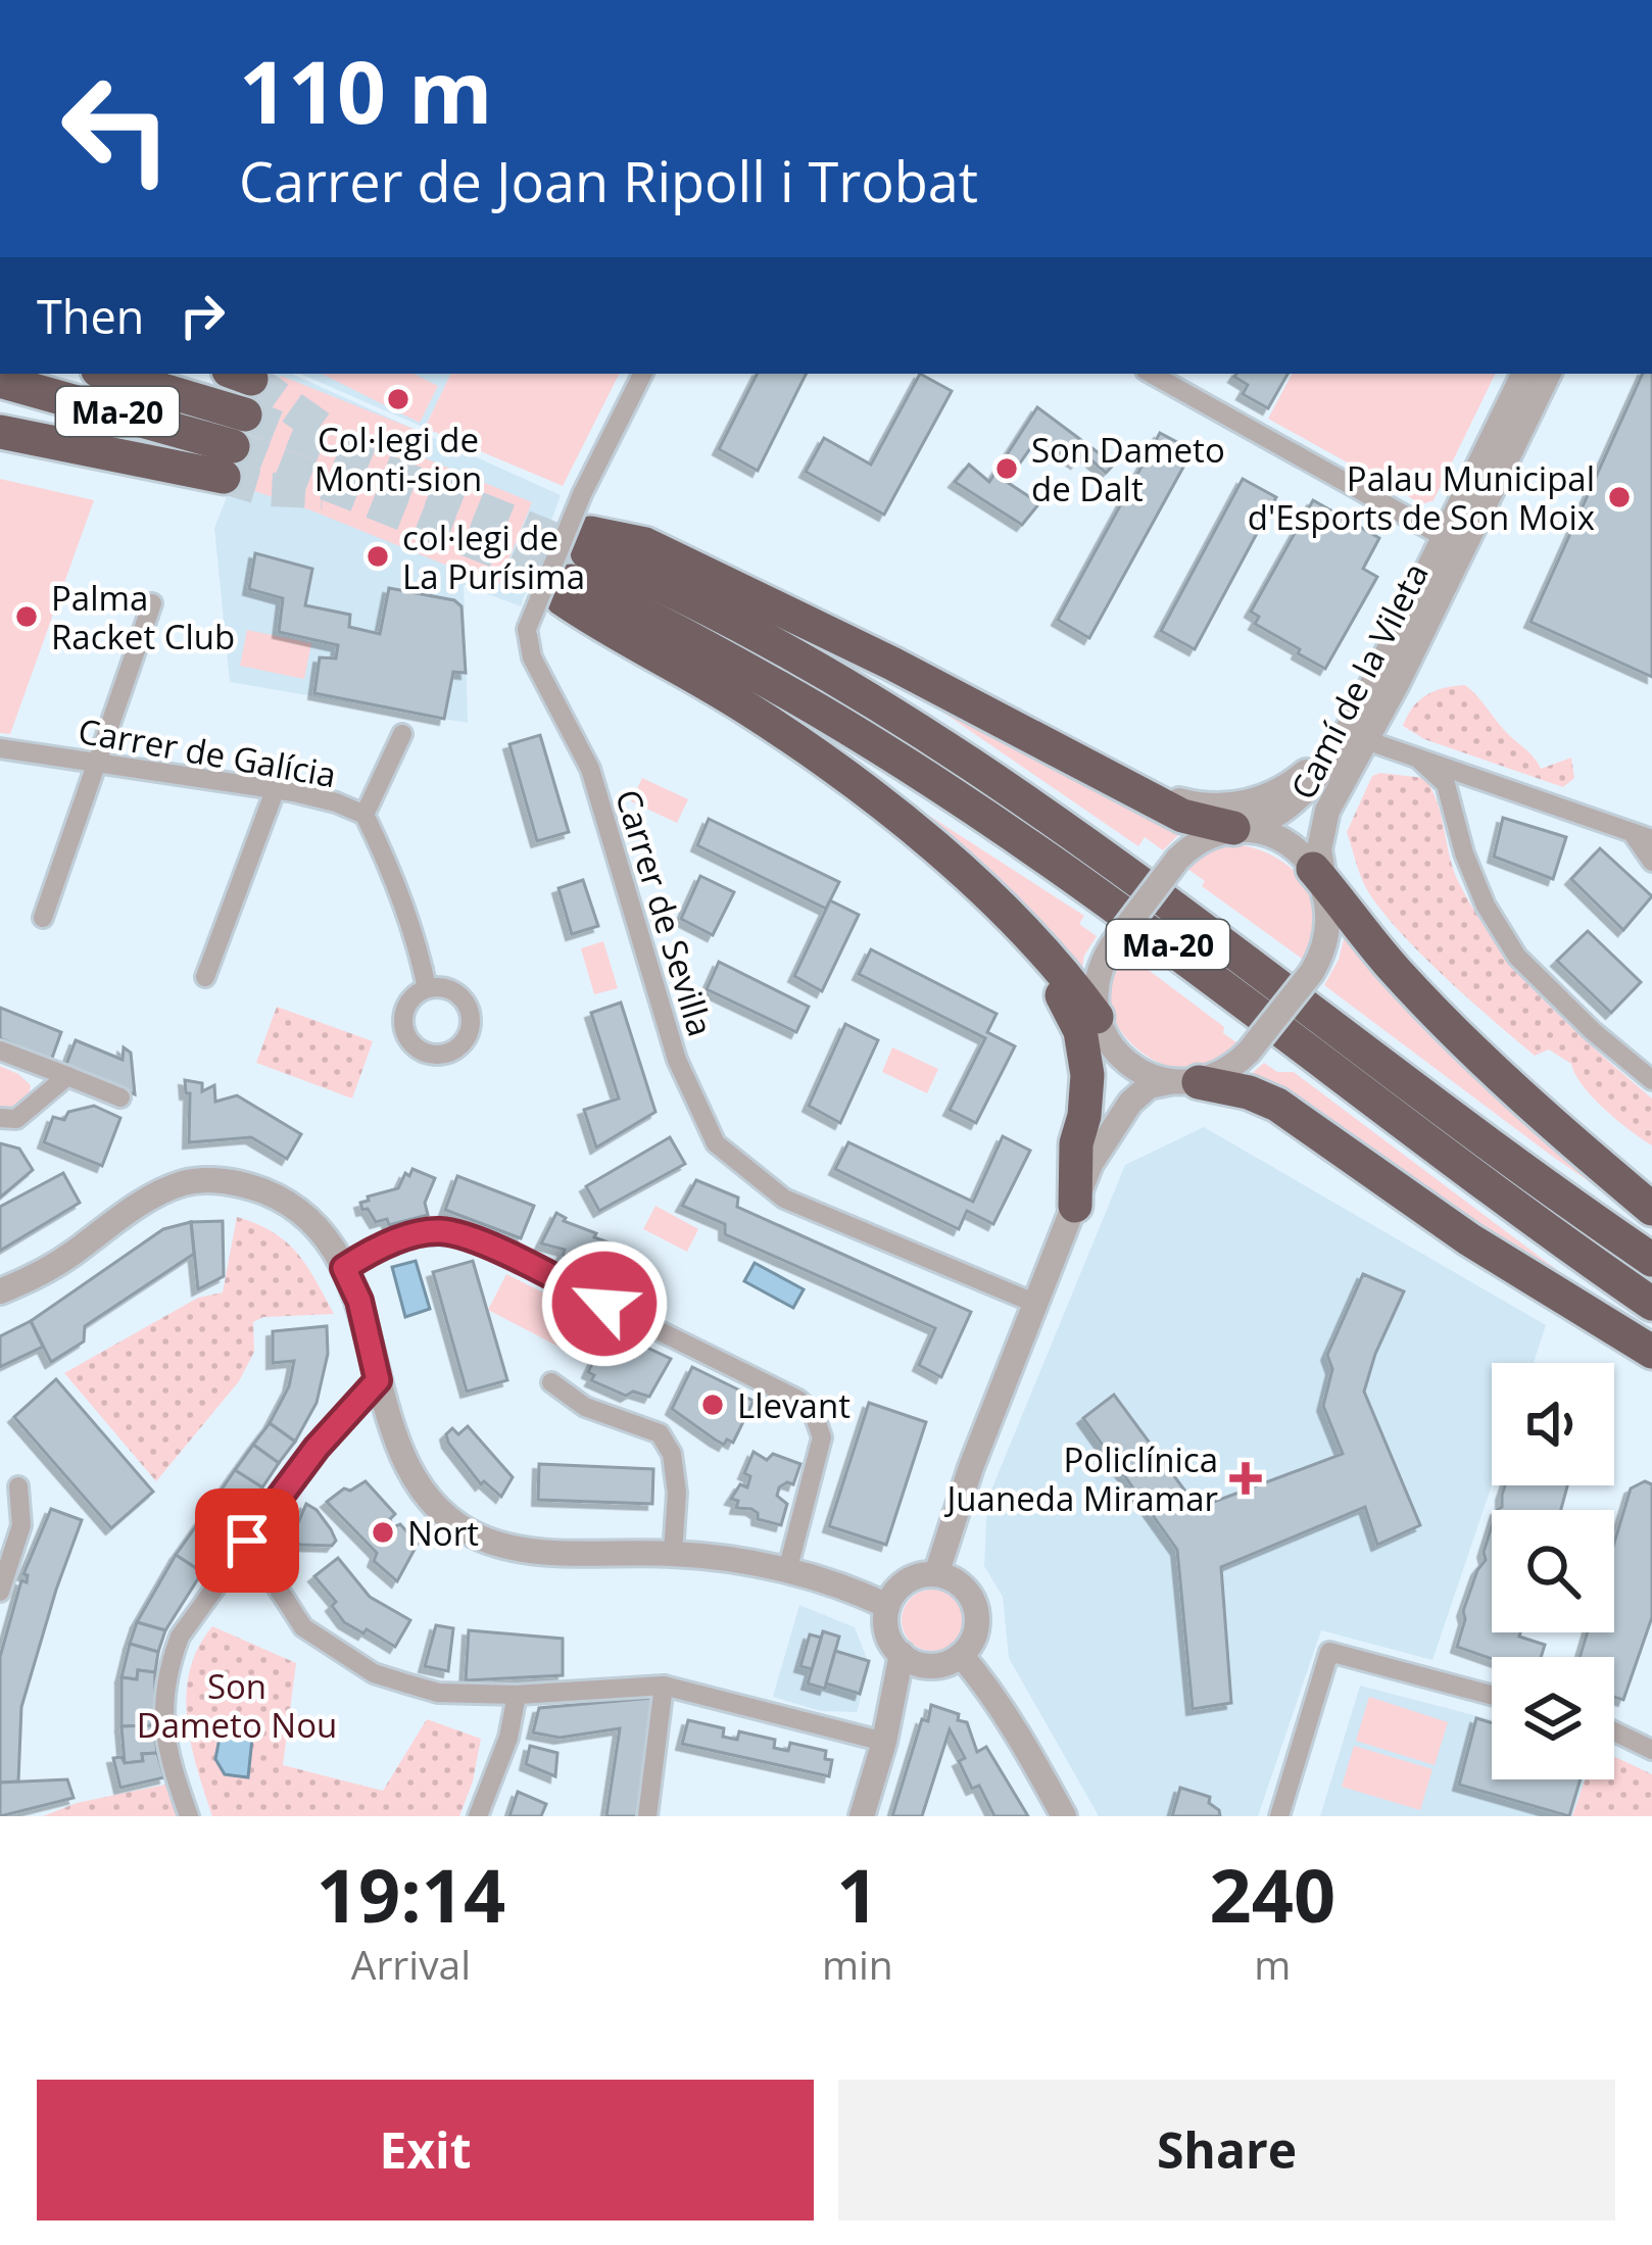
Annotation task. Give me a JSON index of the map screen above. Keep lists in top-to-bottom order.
{
  "streets": {
    "highway": ["Ma-20"],
    "street": ["Camí de la Vileta", "Carrer de Galícia", "Carrer de Sevilla"]
  },
  "parks": ["Son Dameto Nou"],
  "places": {
    "other": [
      "Col·legi de Monti-sion",
      "Son Dameto de Dalt",
      "Palau Municipal d'Esports de Son Moix",
      "col·legi de La Purísima",
      "Palma Racket Club",
      "Llevant",
      "Nort"
    ],
    "health": ["Policlínica Juaneda Miramar"]
  },
  "page": {
    "turn": ["110 m", "Carrer de Joan Ripoll i Trobat"],
    "then": "Then",
    "eta": [
      "19:14",
      "Arrival",
      "1",
      "min",
      "240",
      "m"
    ],
    "buttons": ["Exit", "Share"]
  }
}
